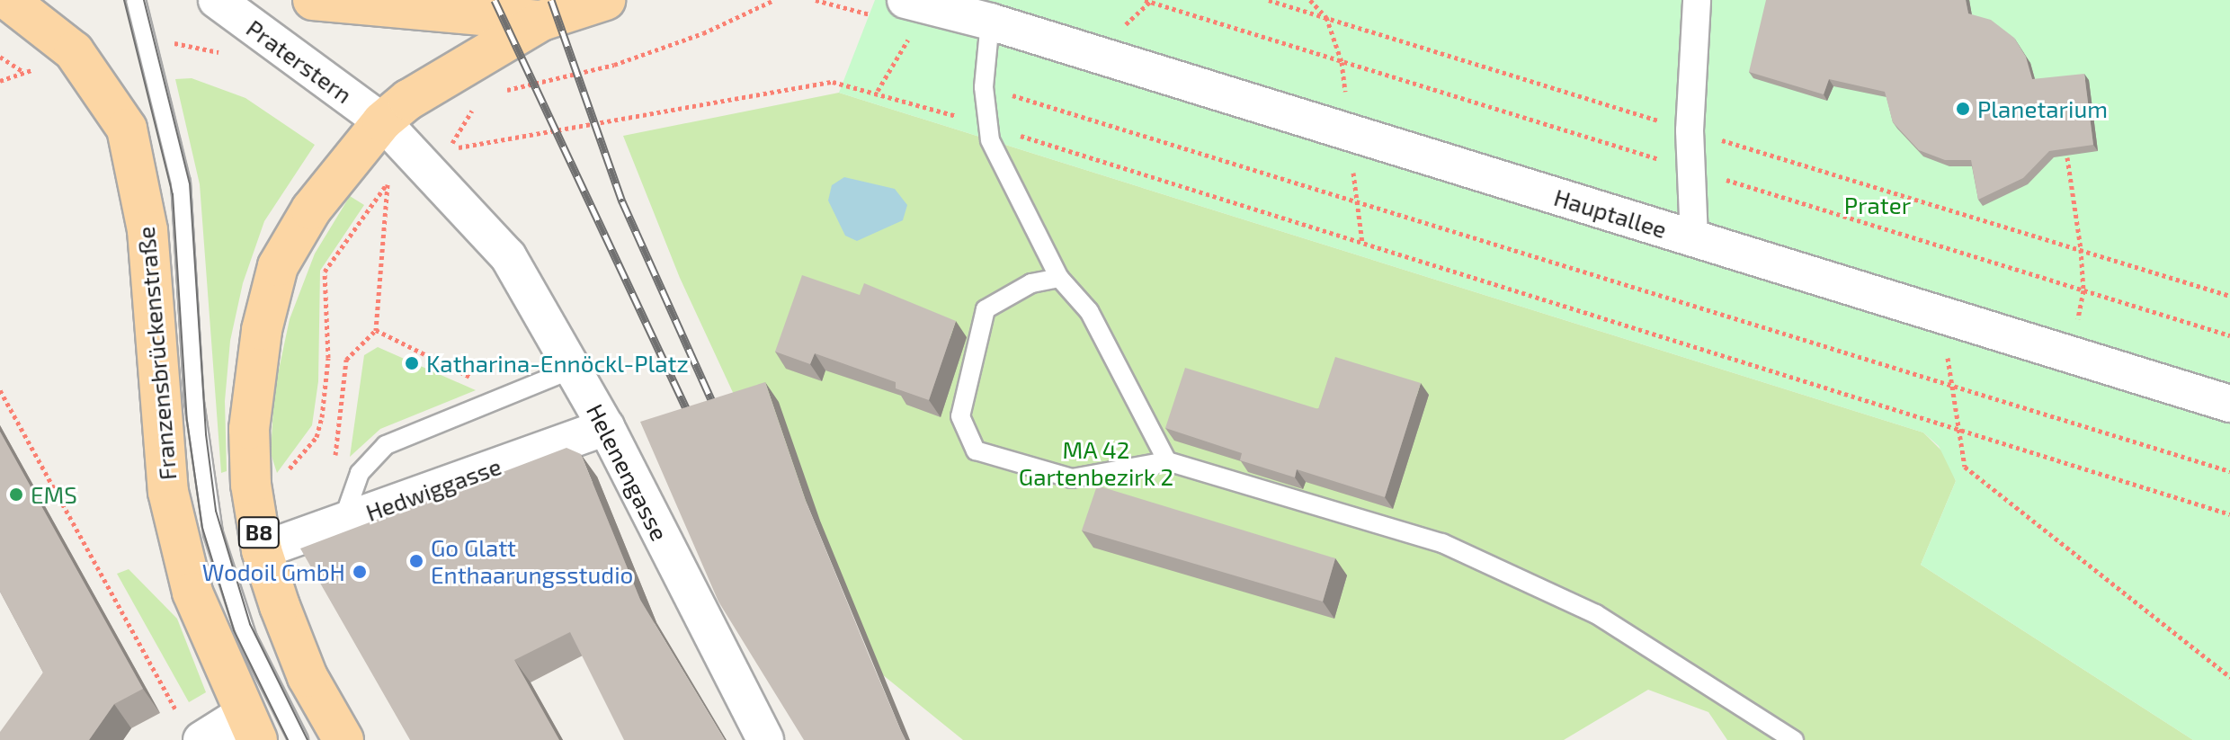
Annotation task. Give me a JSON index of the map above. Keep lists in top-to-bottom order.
{
  "streets": {
    "main road": ["Franzensbrückenstraße", "B8"],
    "street": [
      "Praterstern",
      "Hauptallee",
      "Helenengasse",
      "Hedwiggasse"
    ]
  },
  "crossings": [
    ["Praterstern", "Helenengasse"],
    ["Praterstern", "B8"],
    ["Helenengasse", "Hedwiggasse"],
    ["Helenengasse", "B8"],
    ["Hedwiggasse", "B8"]
  ],
  "parks": ["Prater", "MA 42 Gartenbezirk 2"],
  "places": [
    "Planetarium",
    "Katharina-Ennöckl-Platz",
    "EMS",
    "Go Glatt Enthaarungsstudio",
    "Wodoil GmbH"
  ]
}
